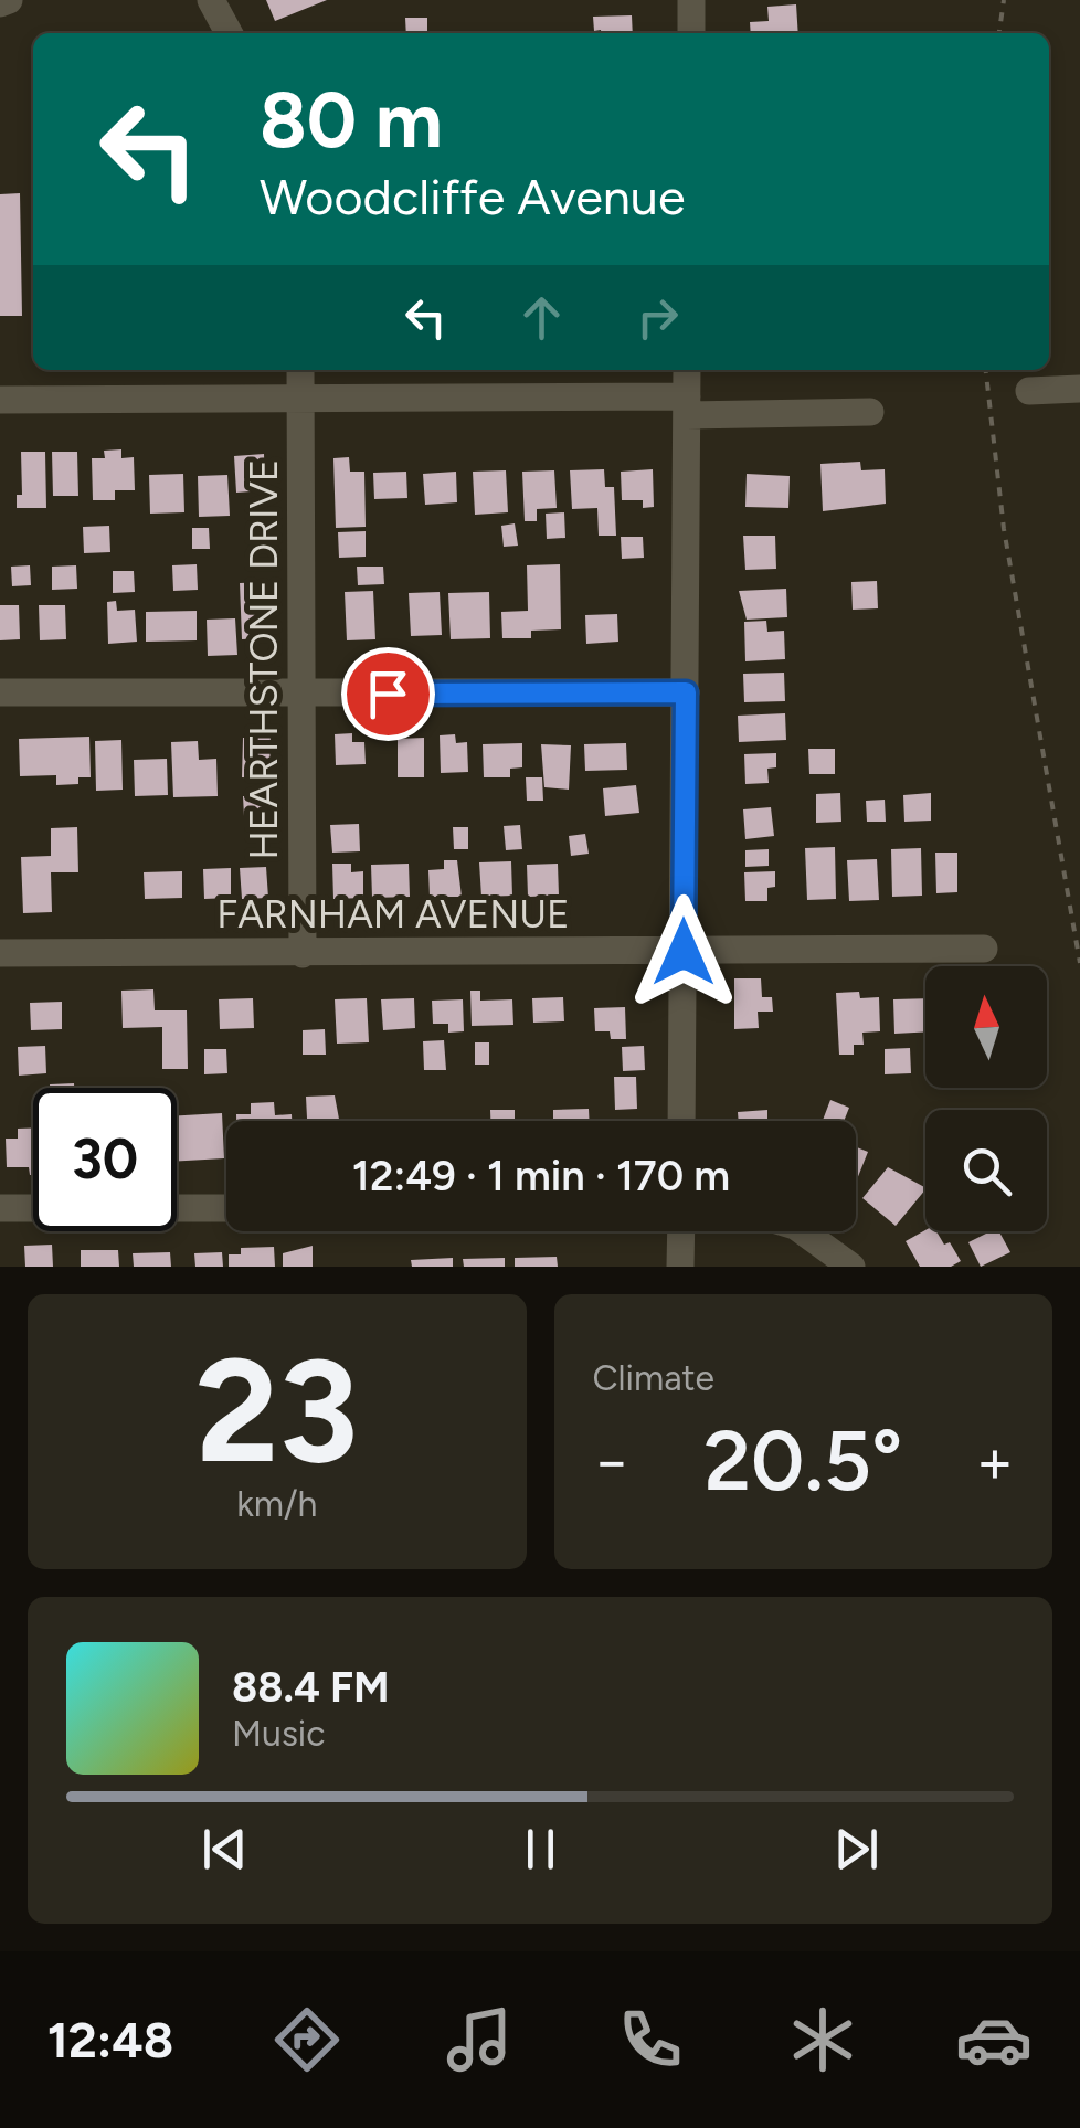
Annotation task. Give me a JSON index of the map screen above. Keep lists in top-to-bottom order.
{
  "streets": {
    "street": ["HEARTHSTONE DRIVE", "FARNHAM AVENUE"]
  },
  "crossings": [
    ["HEARTHSTONE DRIVE", "FARNHAM AVENUE"]
  ],
  "north": "top",
  "page": {
    "turn": ["80 m", "Woodcliffe Avenue"],
    "limit": "30",
    "trip": "12:49 · 1 min · 170 m",
    "tile": [
      ["23", "km/h"],
      "Climate"
    ],
    "heat": ["−", "20.5°", "+"],
    "song": ["88.4 FM", "Music"],
    "tabs": "12:48"
  }
}
